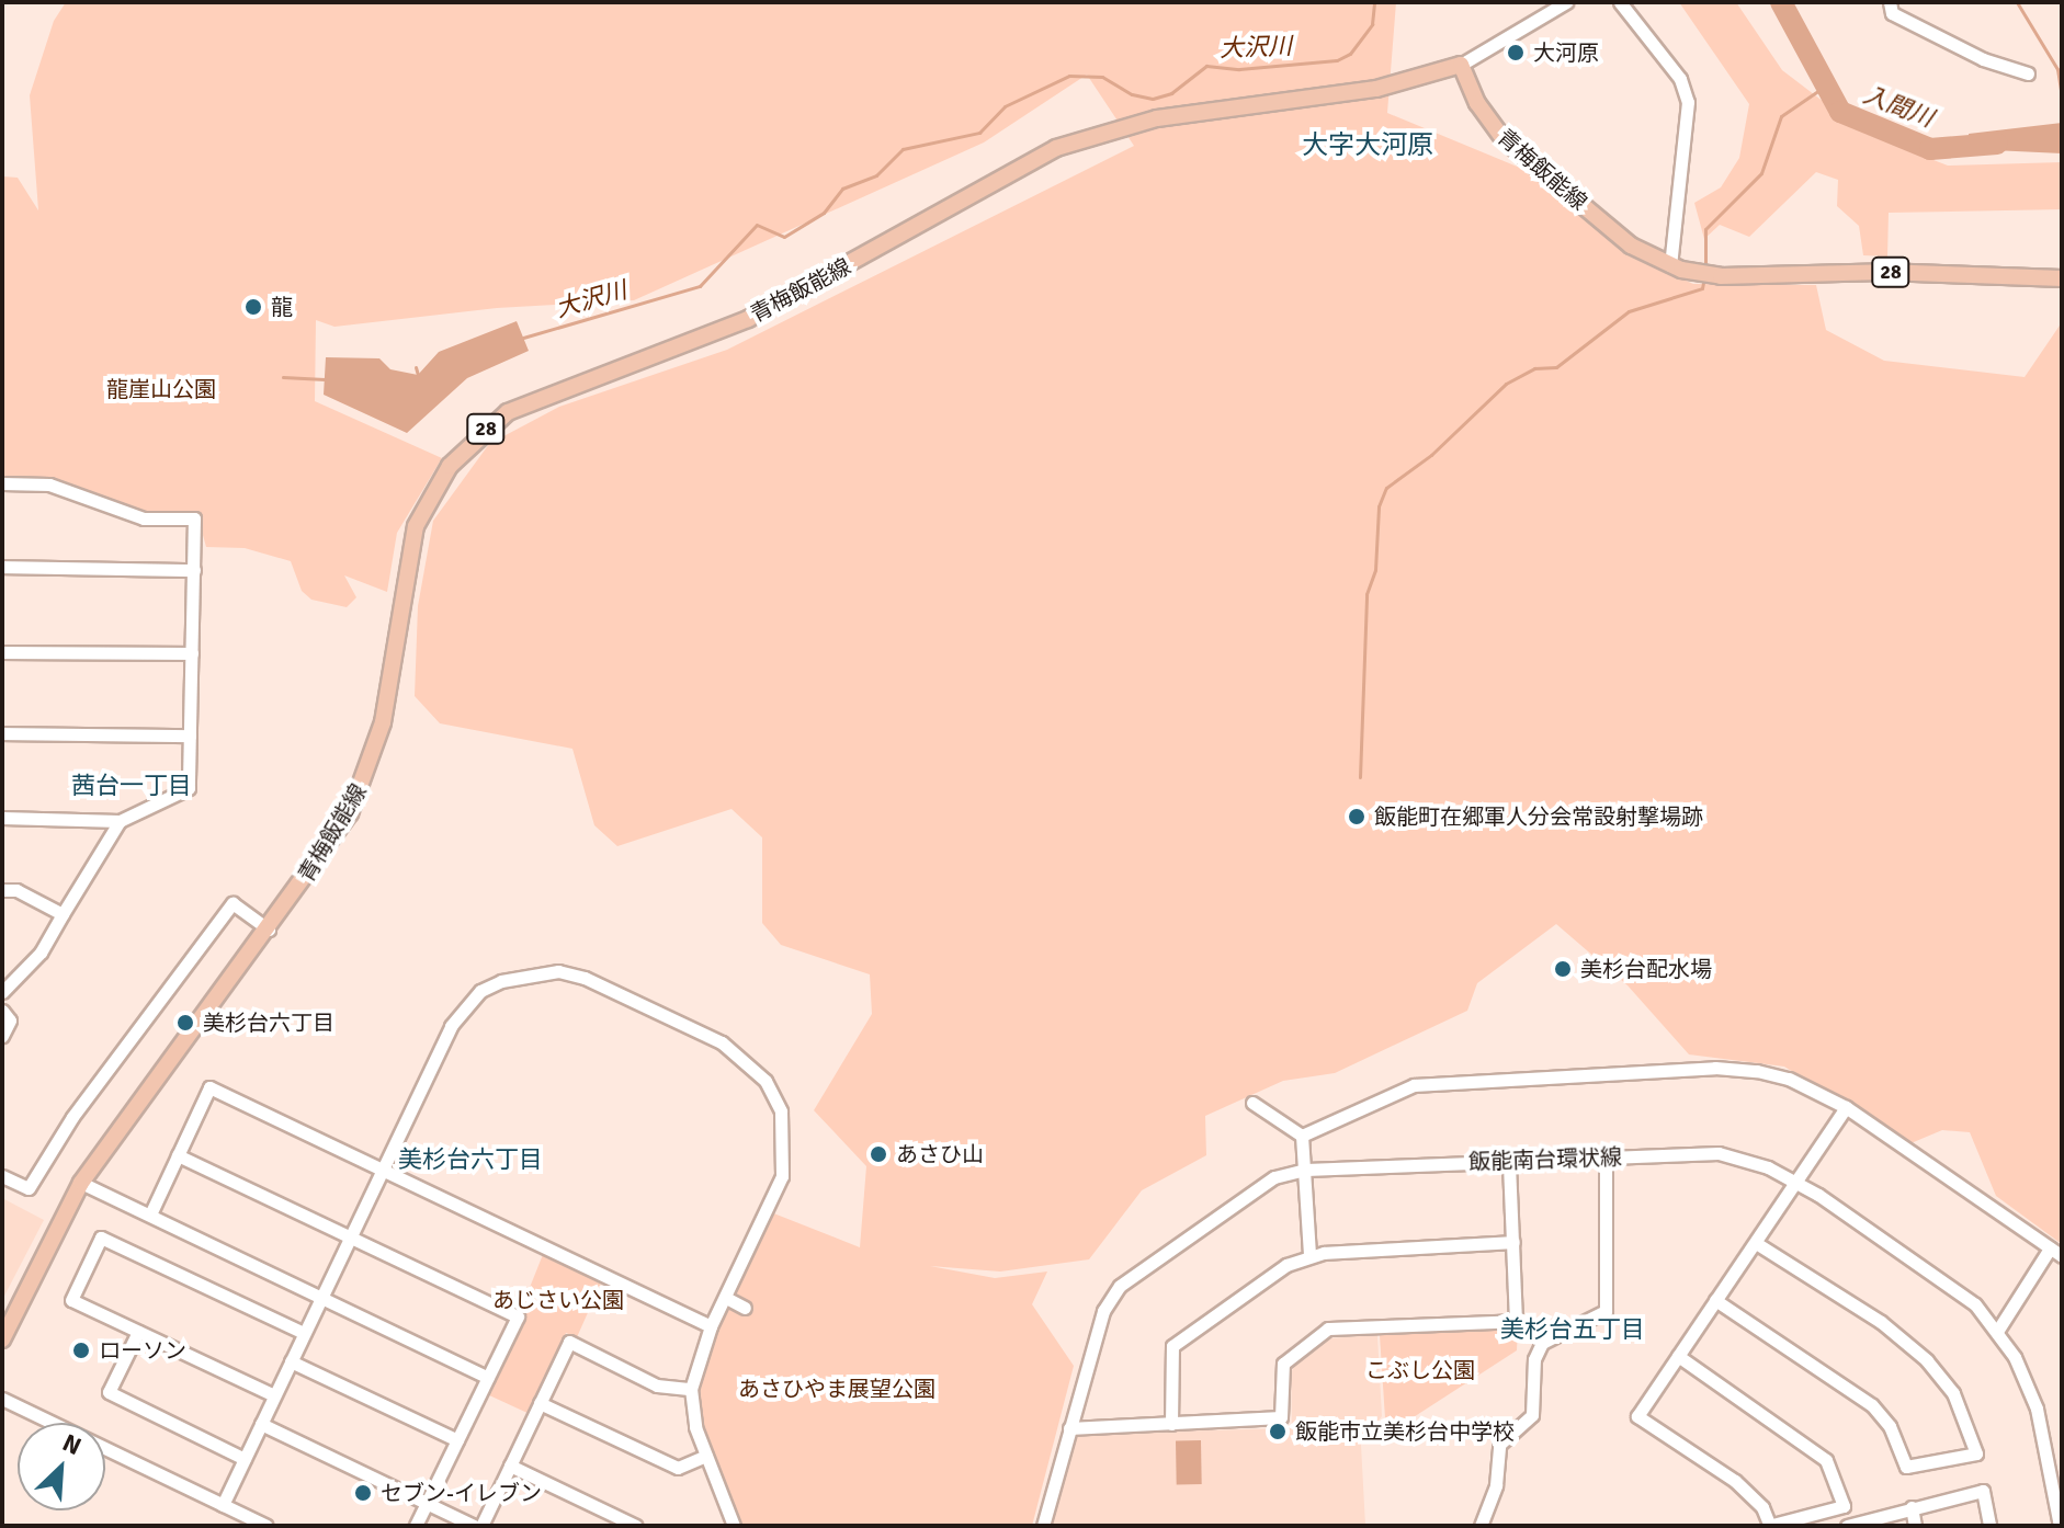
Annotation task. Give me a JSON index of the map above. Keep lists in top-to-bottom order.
{
  "streets": {
    "main road": ["青梅飯能線", "28"],
    "street": ["飯能南台環状線"]
  },
  "districts": [
    "大字大河原",
    "茜台一丁目",
    "美杉台六丁目",
    "美杉台五丁目"
  ],
  "water": ["大沢川", "入間川"],
  "parks": [
    "龍崖山公園",
    "あじさい公園",
    "こぶし公園",
    "あさひやま展望公園"
  ],
  "places": [
    "大河原",
    "龍",
    "飯能町在郷軍人分会常設射撃場跡",
    "美杉台配水場",
    "美杉台六丁目",
    "あさひ山",
    "ローソン",
    "飯能市立美杉台中学校",
    "セブン-イレブン"
  ],
  "north": "top right"
}
